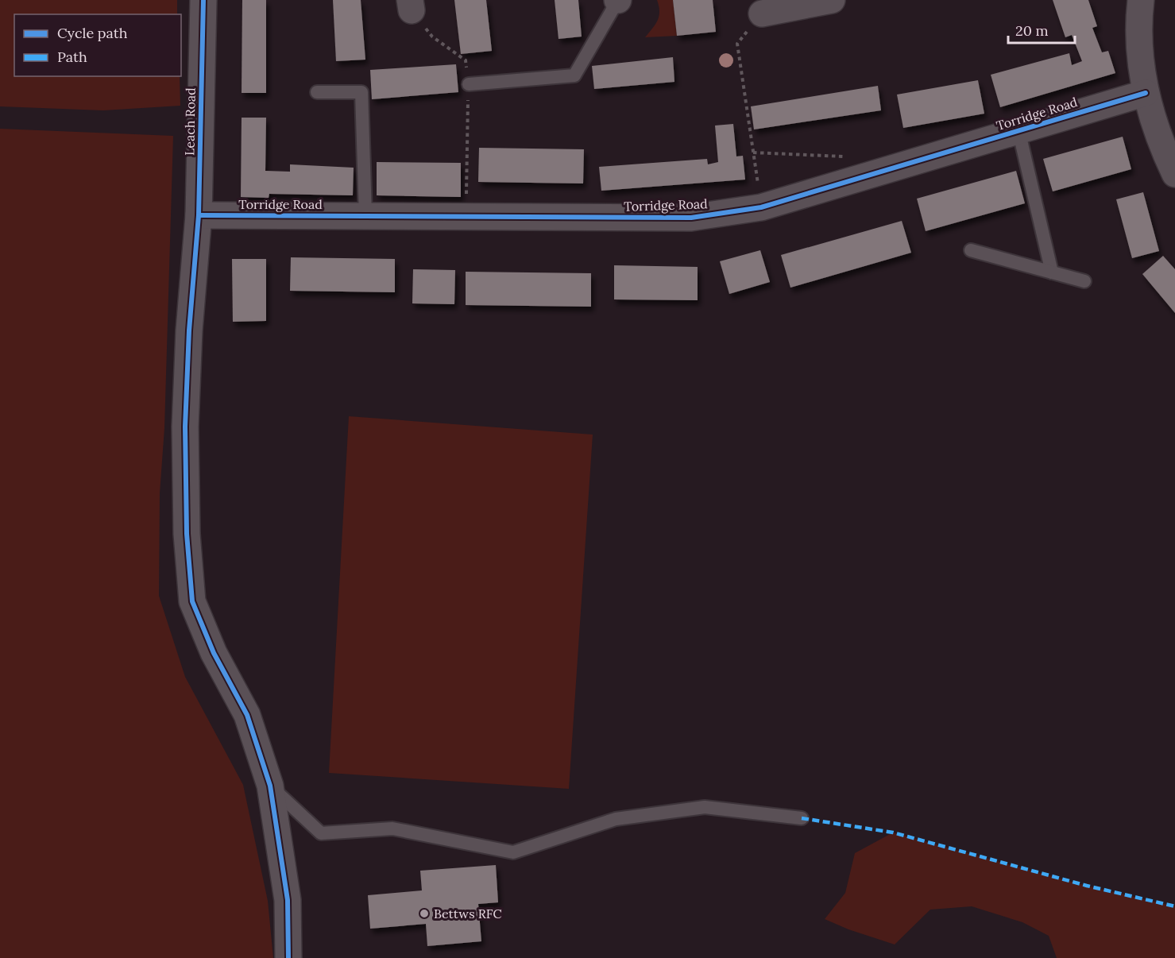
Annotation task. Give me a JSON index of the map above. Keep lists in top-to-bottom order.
{
  "streets": {
    "street": ["Torridge Road", "Leach Road"]
  },
  "crossings": [
    ["Torridge Road", "Leach Road"]
  ],
  "places": ["Bettws RFC"],
  "legend": ["Cycle path", "Path"],
  "scale_bar": "20 m"
}
